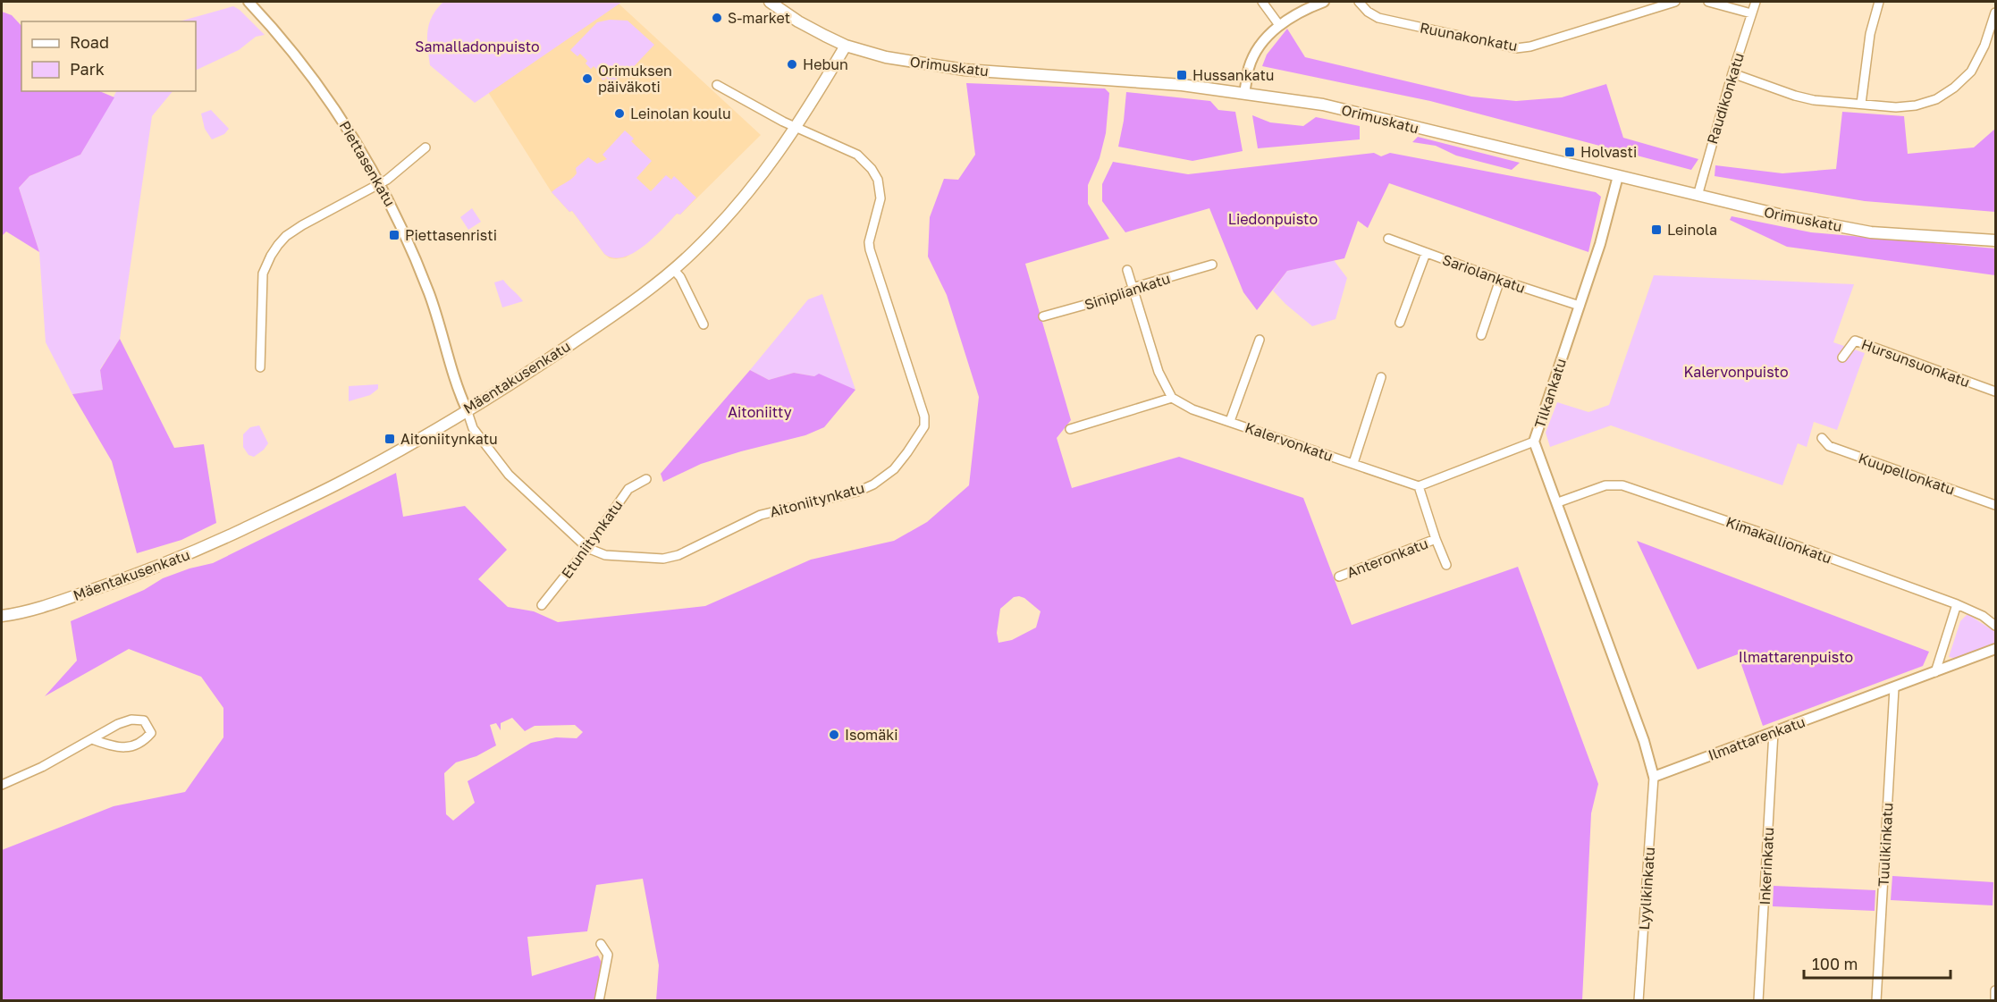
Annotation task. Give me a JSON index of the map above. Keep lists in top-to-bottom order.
{
  "streets": {
    "main road": ["Orimuskatu", "Mäentakusenkatu"],
    "street": [
      "Ruunakonkatu",
      "Raudikonkatu",
      "Piettasenkatu",
      "Sariolankatu",
      "Sinipiiankatu",
      "Hursunsuonkatu",
      "Tilkankatu",
      "Kalervonkatu",
      "Kuupellonkatu",
      "Aitoniitynkatu",
      "Etuniitynkatu",
      "Kimakallionkatu",
      "Anteronkatu",
      "Ilmattarenkatu",
      "Tuulikinkatu",
      "Inkerinkatu",
      "Lyylikinkatu"
    ]
  },
  "crossings": [
    ["Orimuskatu", "Raudikonkatu"],
    ["Orimuskatu", "Mäentakusenkatu"],
    ["Orimuskatu", "Tilkankatu"],
    ["Piettasenkatu", "Mäentakusenkatu"],
    ["Piettasenkatu", "Aitoniitynkatu"],
    ["Sariolankatu", "Tilkankatu"],
    ["Mäentakusenkatu", "Aitoniitynkatu"],
    ["Tilkankatu", "Kimakallionkatu"],
    ["Tilkankatu", "Ilmattarenkatu"],
    ["Tilkankatu", "Lyylikinkatu"],
    ["Kalervonkatu", "Anteronkatu"],
    ["Aitoniitynkatu", "Etuniitynkatu"],
    ["Ilmattarenkatu", "Tuulikinkatu"],
    ["Ilmattarenkatu", "Inkerinkatu"],
    ["Ilmattarenkatu", "Lyylikinkatu"]
  ],
  "parks": [
    "Samalladonpuisto",
    "Liedonpuisto",
    "Kalervonpuisto",
    "Aitoniitty",
    "Ilmattarenpuisto"
  ],
  "places": {
    "other": [
      "S-market",
      "Hebun",
      "Orimuksen päiväkoti",
      "Leinolan koulu",
      "Isomäki"
    ],
    "transit": [
      "Hussankatu",
      "Holvasti",
      "Leinola",
      "Piettasenristi",
      "Aitoniitynkatu"
    ]
  },
  "legend": ["Road", "Park"],
  "scale_bar": "100 m"
}
